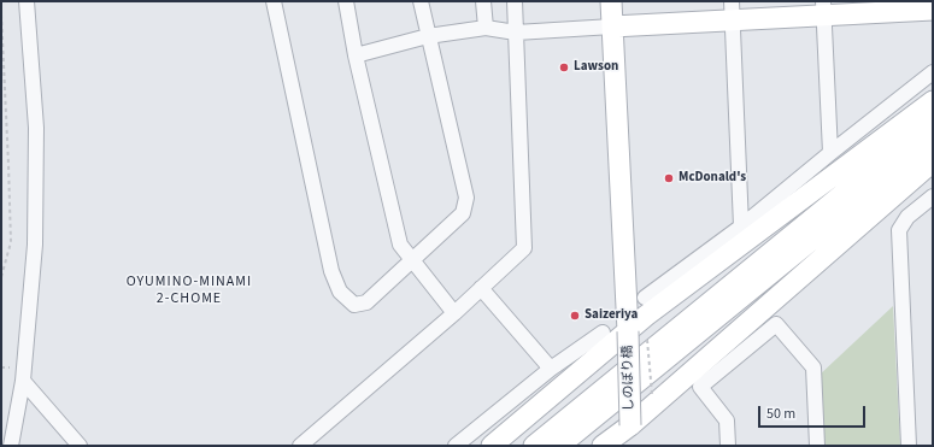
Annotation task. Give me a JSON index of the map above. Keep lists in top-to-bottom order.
{
  "streets": {
    "street": ["しのぼり橋"]
  },
  "districts": ["OYUMINO-MINAMI 2-CHOME"],
  "places": ["Lawson", "McDonald's", "Saizeriya"],
  "scale_bar": "50 m"
}
